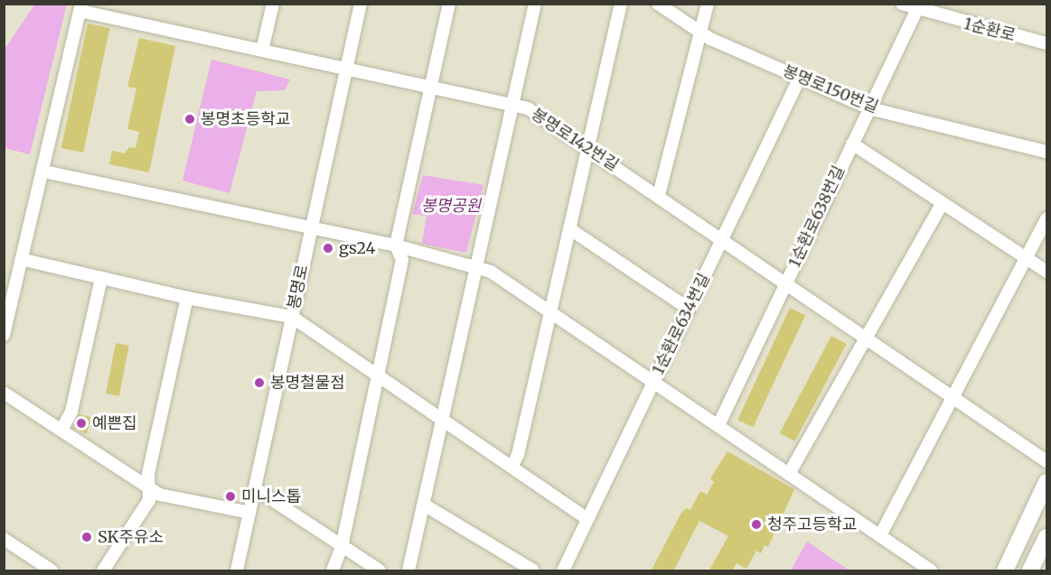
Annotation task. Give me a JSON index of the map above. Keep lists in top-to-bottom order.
{
  "streets": {
    "street": [
      "1순환로",
      "봉명로150번길",
      "봉명로142번길",
      "1순환로638번길",
      "봉명로",
      "1순환로634번길"
    ]
  },
  "crossings": [
    ["1순환로", "1순환로638번길"],
    ["봉명로150번길", "1순환로638번길"],
    ["봉명로150번길", "1순환로634번길"],
    ["봉명로142번길", "1순환로638번길"],
    ["봉명로142번길", "봉명로"],
    ["봉명로142번길", "1순환로634번길"]
  ],
  "parks": ["봉명공원"],
  "places": [
    "봉명초등학교",
    "gs24",
    "봉명철물점",
    "예쁜집",
    "미니스톱",
    "청주고등학교",
    "SK주유소"
  ]
}
